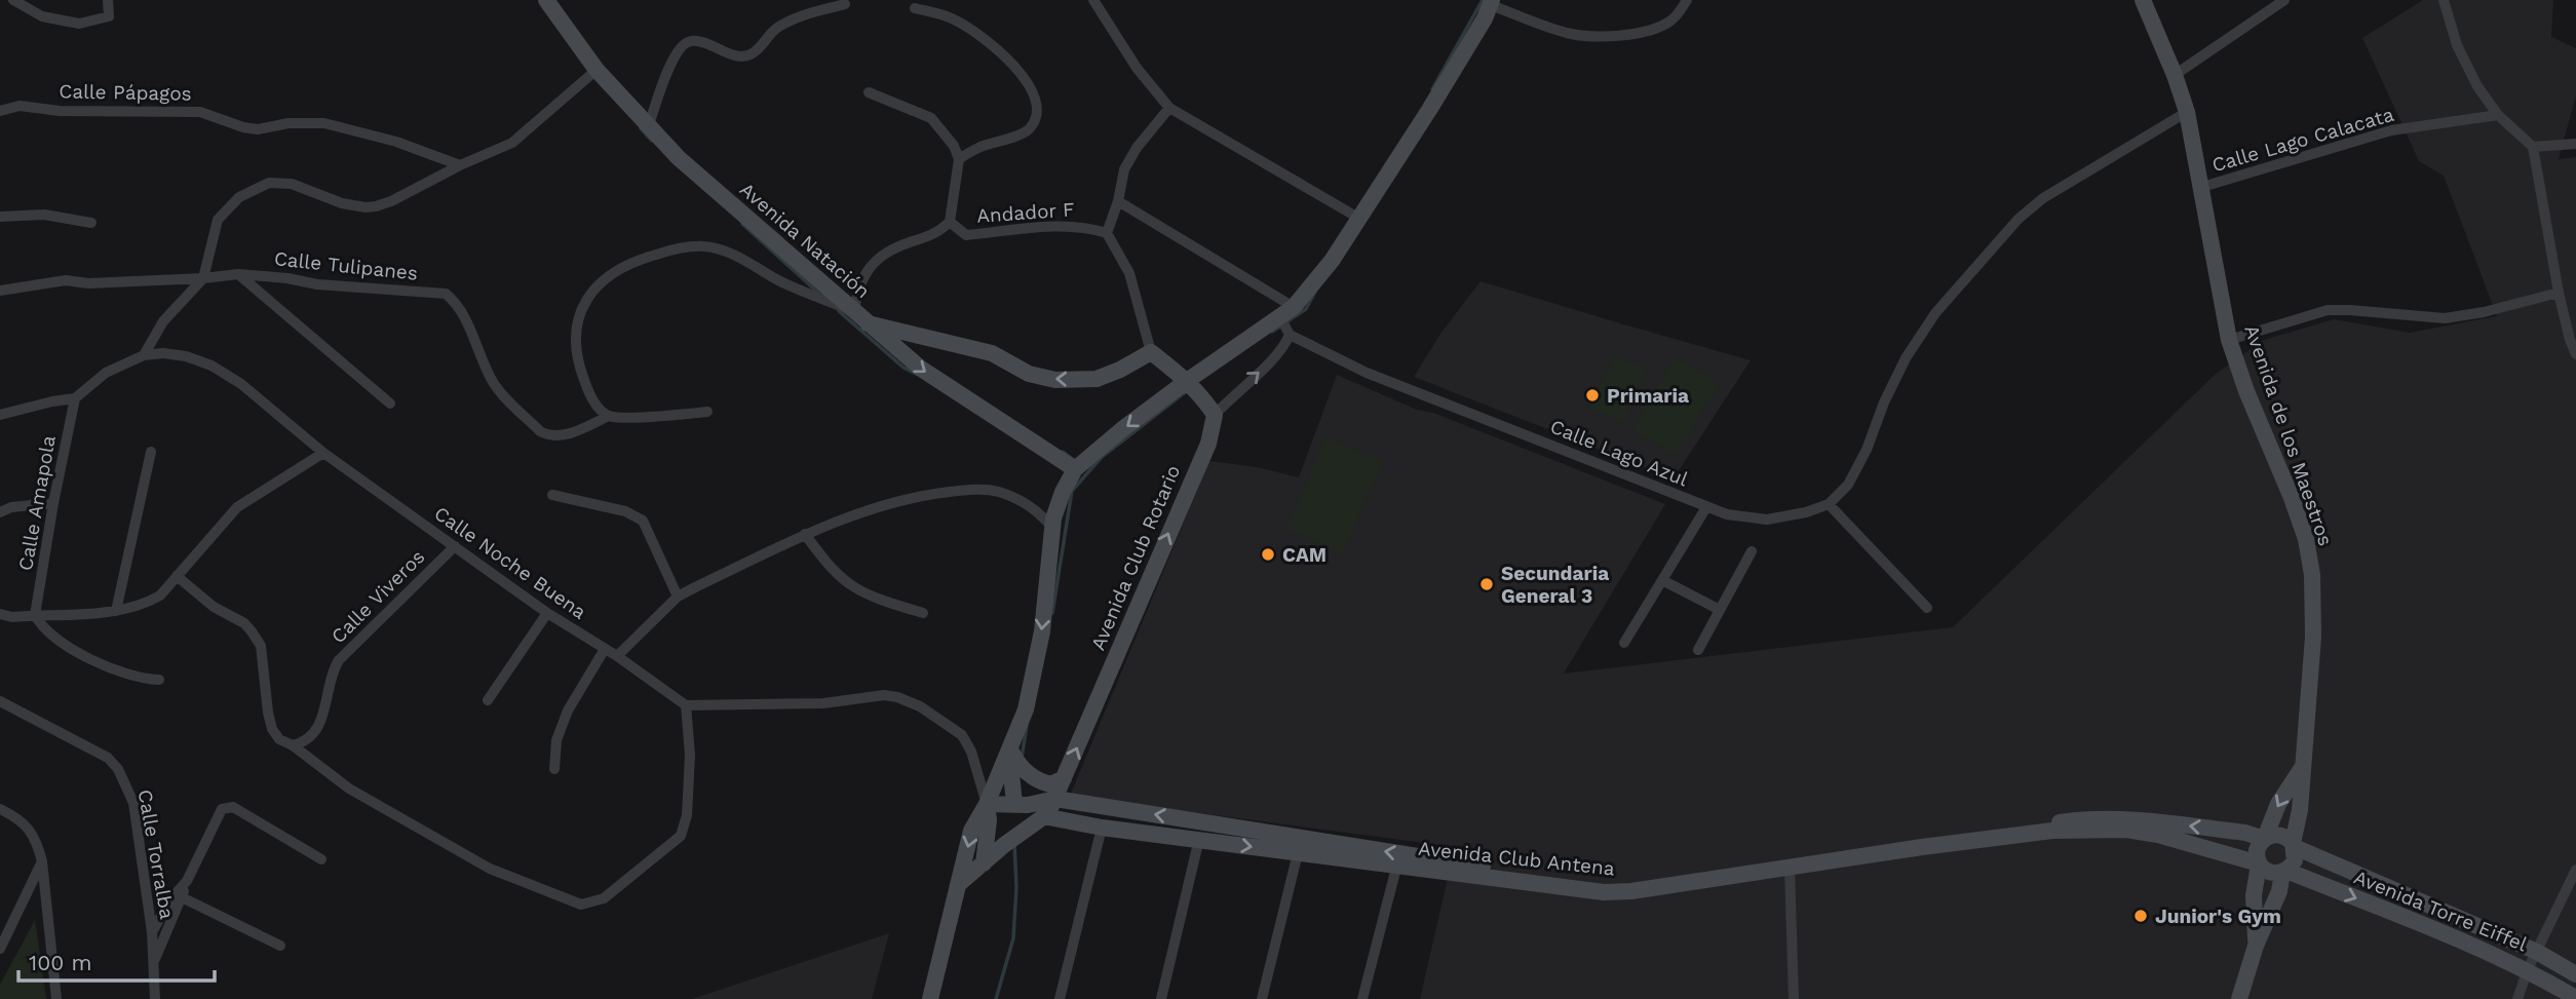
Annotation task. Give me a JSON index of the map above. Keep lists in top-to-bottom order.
{
  "streets": {
    "street": [
      "Calle Pápagos",
      "Calle Lago Calacata",
      "Andador F",
      "Avenida Natación",
      "Calle Tulipanes",
      "Avenida de los Maestros",
      "Calle Lago Azul",
      "Calle Amapola",
      "Avenida Club Rotario",
      "Calle Noche Buena",
      "Calle Viveros",
      "Calle Torralba",
      "Avenida Club Antena",
      "Avenida Torre Eiffel"
    ]
  },
  "crossings": [
    ["Calle Lago Calacata", "Avenida de los Maestros"],
    ["Avenida de los Maestros", "Avenida Club Antena"],
    ["Avenida de los Maestros", "Avenida Torre Eiffel"],
    ["Calle Lago Azul", "Avenida Club Rotario"],
    ["Calle Amapola", "Calle Noche Buena"],
    ["Avenida Club Rotario", "Avenida Club Antena"],
    ["Calle Noche Buena", "Calle Viveros"],
    ["Avenida Club Antena", "Avenida Torre Eiffel"]
  ],
  "one_way": ["Avenida Natación"],
  "places": [
    "Primaria",
    "CAM",
    "Secundaria General 3",
    "Junior's Gym"
  ],
  "scale_bar": "100 m"
}
